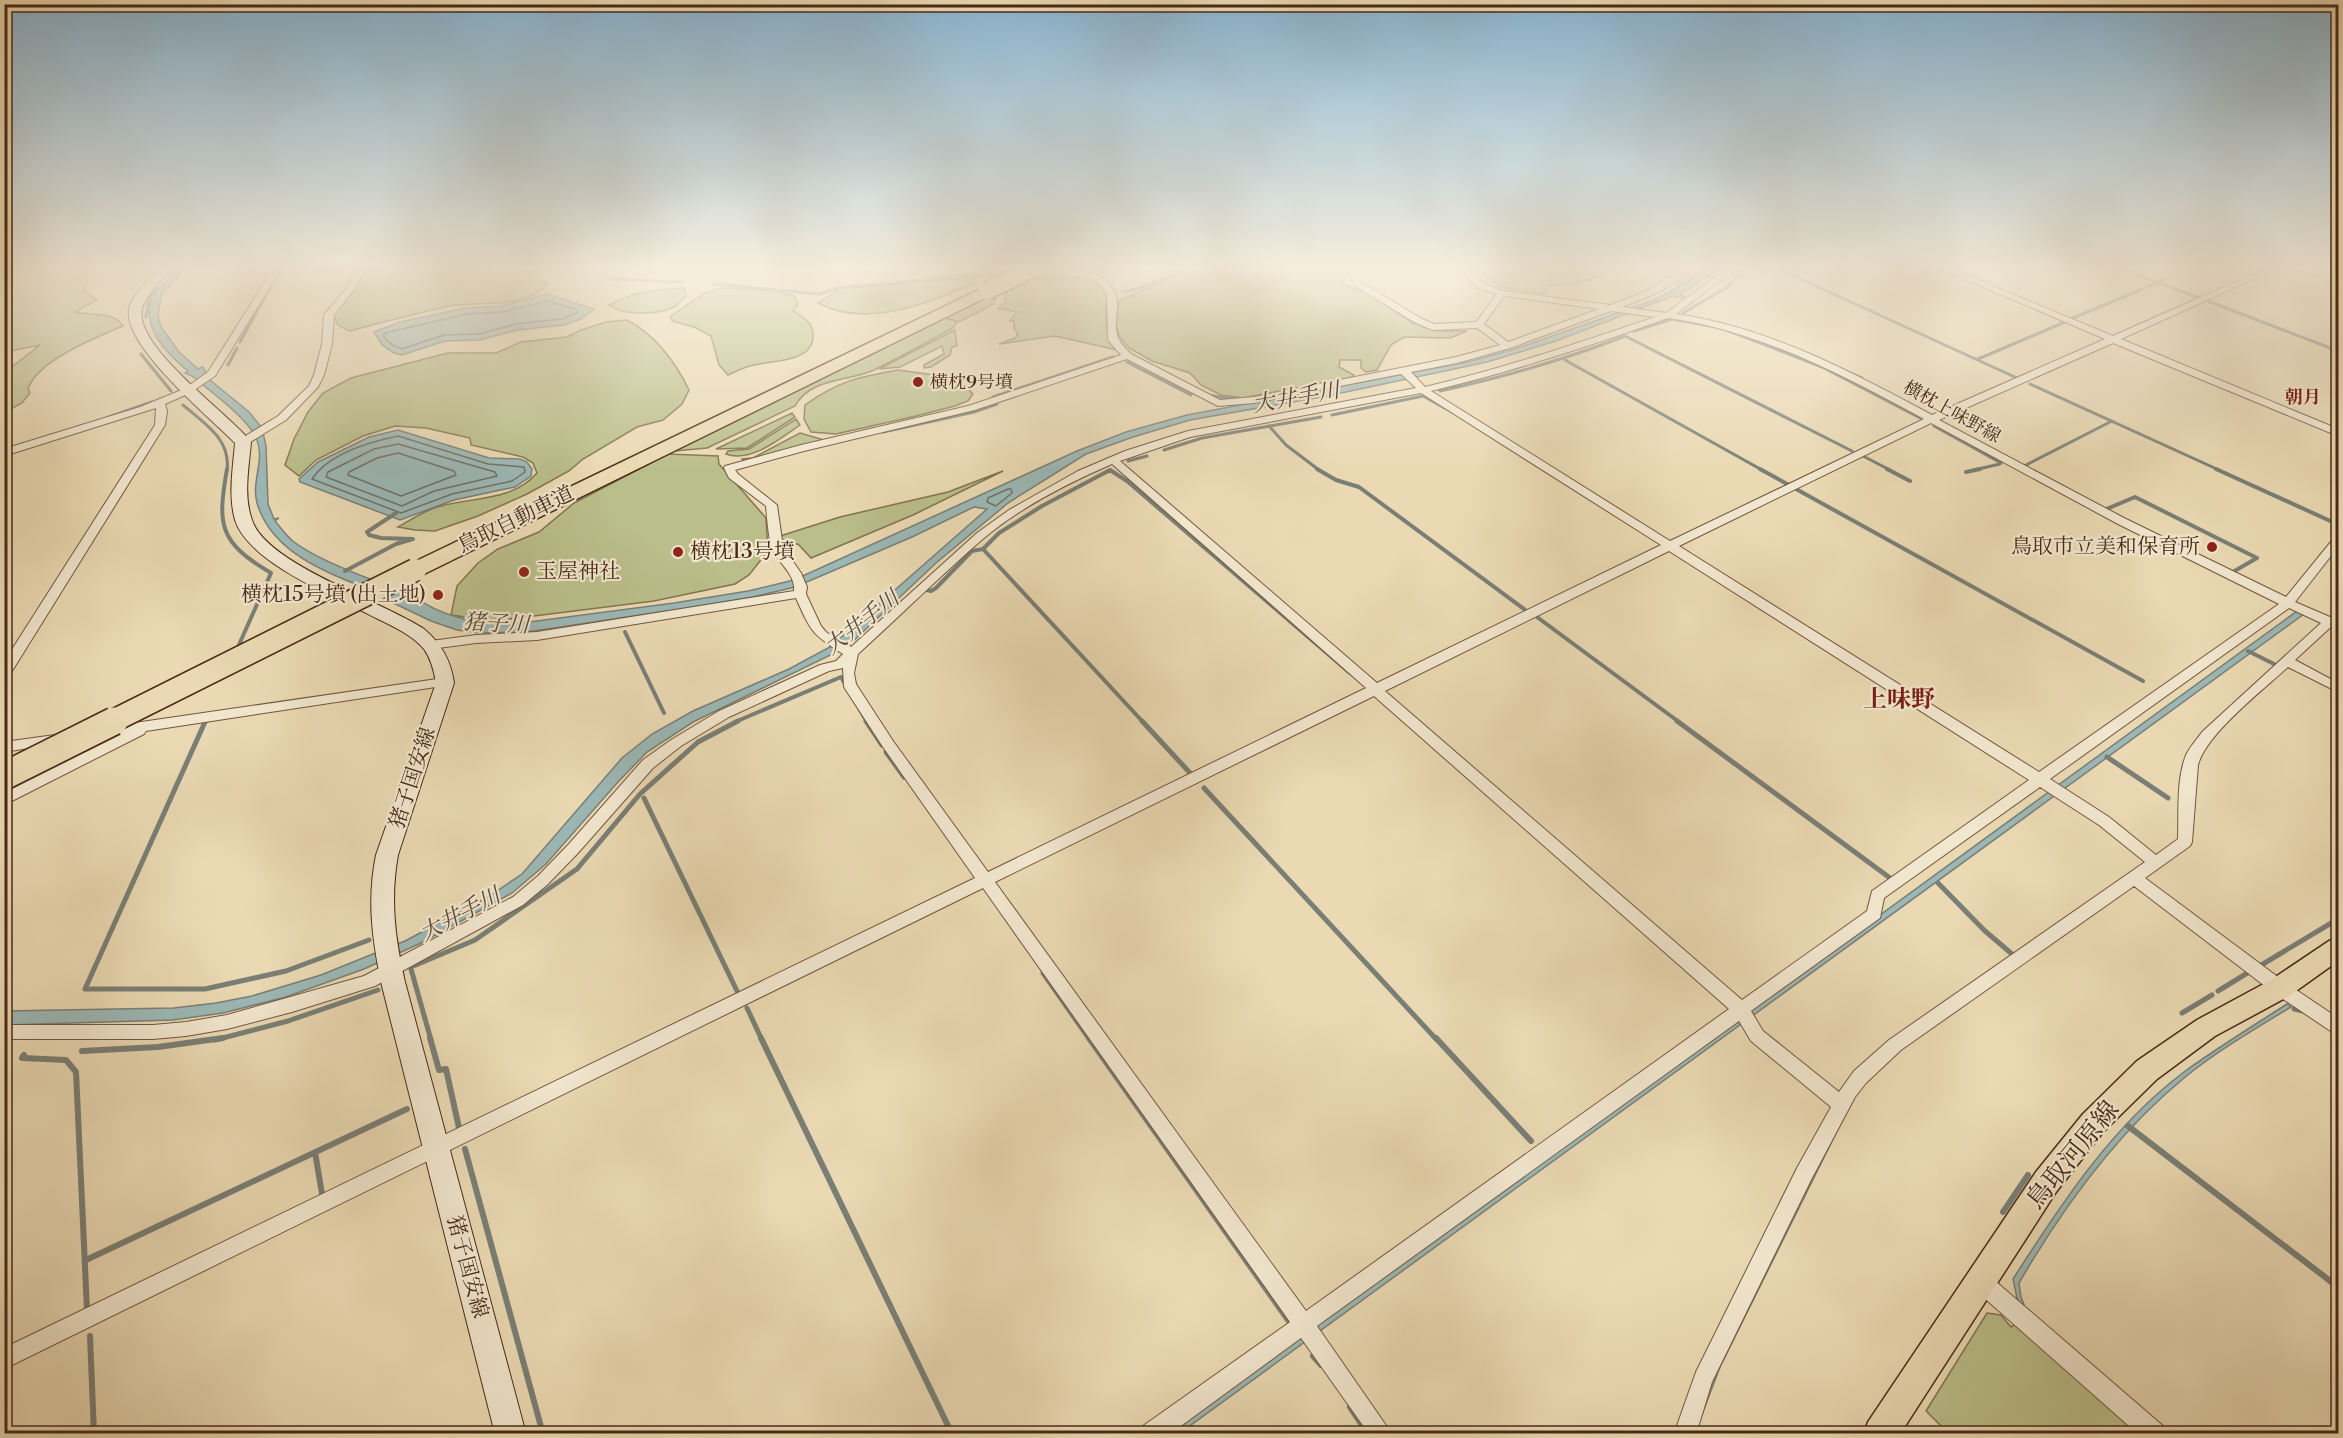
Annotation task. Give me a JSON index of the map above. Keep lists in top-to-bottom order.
{
  "streets": {
    "highway": ["鳥取自動車道"],
    "main road": ["猪子国安線", "鳥取河原線"],
    "street": ["横枕上味野線"]
  },
  "districts": ["朝月", "上味野"],
  "water": ["大井手川", "猪子川"],
  "places": [
    "横枕9号墳",
    "鳥取市立美和保育所",
    "横枕13号墳",
    "玉屋神社",
    "横枕15号墳 (出土地)"
  ]
}
